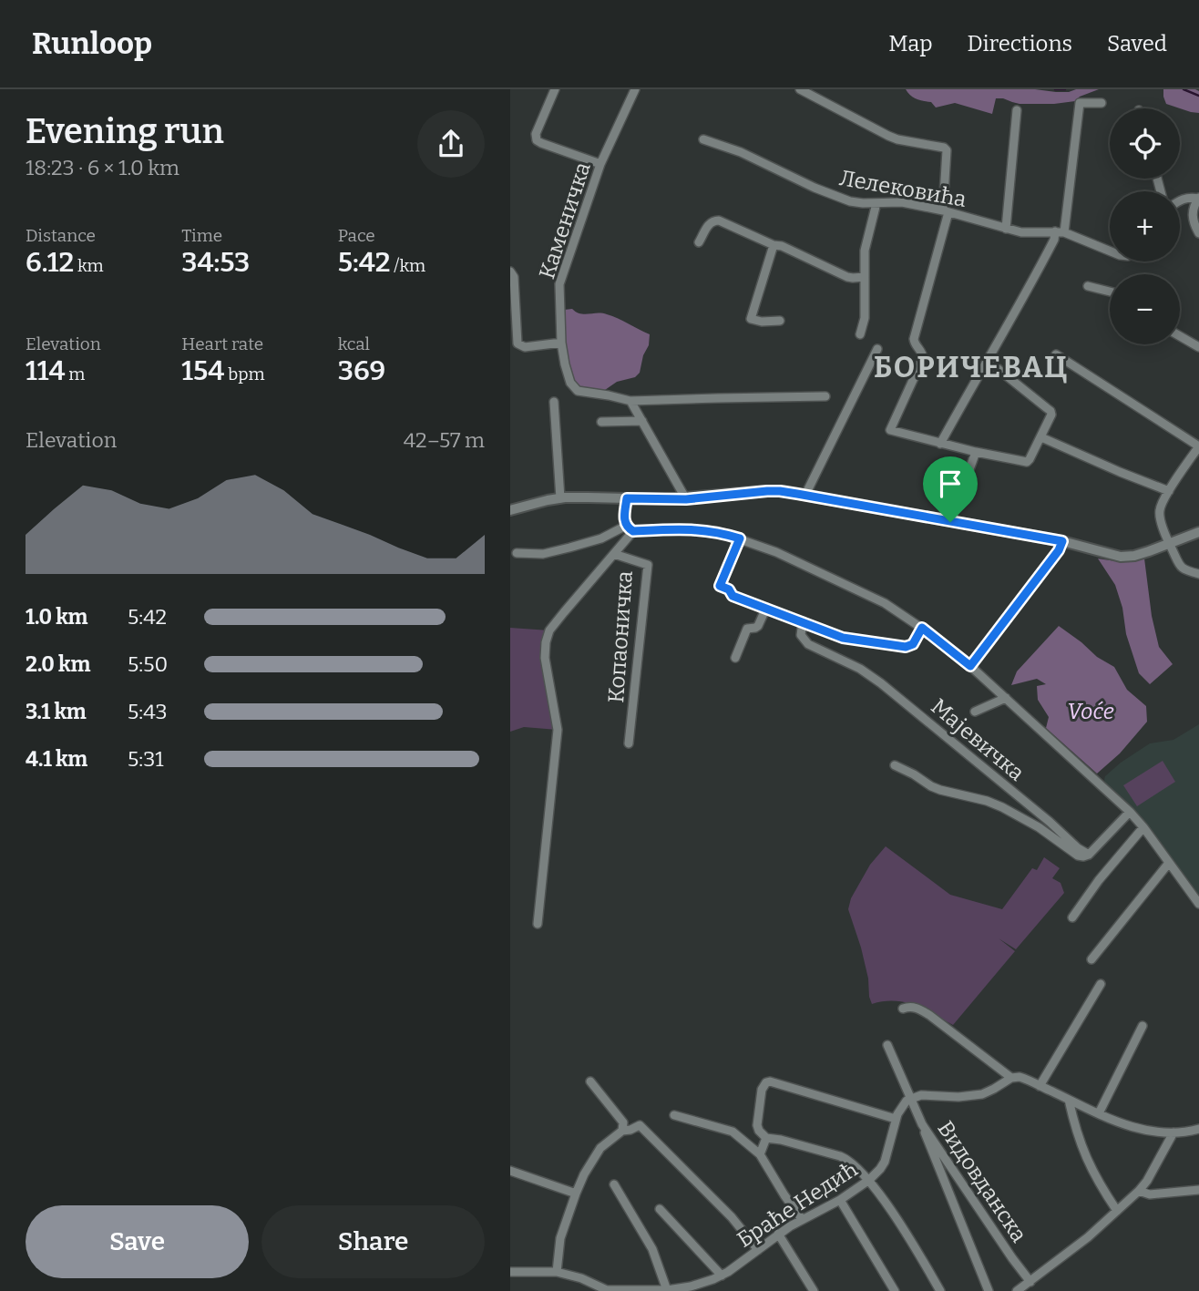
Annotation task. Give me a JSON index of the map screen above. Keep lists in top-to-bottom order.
{
  "streets": {
    "street": [
      "Лелековића",
      "Каменичка",
      "Копаоничка",
      "Мајевичка",
      "Видовданска",
      "Браће Недић"
    ]
  },
  "crossings": [
    ["Видовданска", "Браће Недић"]
  ],
  "districts": ["БОРИЧЕВАЦ"],
  "parks": ["Voće"],
  "page": {
    "header": "Runloop",
    "nav": ["Map", "Directions", "Saved"],
    "heading": ["Evening run", "18:23 · 6 × 1.0 km"],
    "map_buttons": ["+", "−"],
    "stats": [
      ["Distance", "6.12 km"],
      ["Time", "34:53"],
      ["Pace", "5:42 /km"],
      ["Elevation", "114 m"],
      ["Heart rate", "154 bpm"],
      ["kcal", "369"]
    ],
    "chart": ["Elevation", "42–57 m"],
    "list": [
      {
        "name": "1.0 km",
        "note": "5:42"
      },
      {
        "name": "2.0 km",
        "note": "5:50"
      },
      {
        "name": "3.1 km",
        "note": "5:43"
      },
      {
        "name": "4.1 km",
        "note": "5:31"
      }
    ],
    "buttons": ["Save", "Share"]
  }
}
